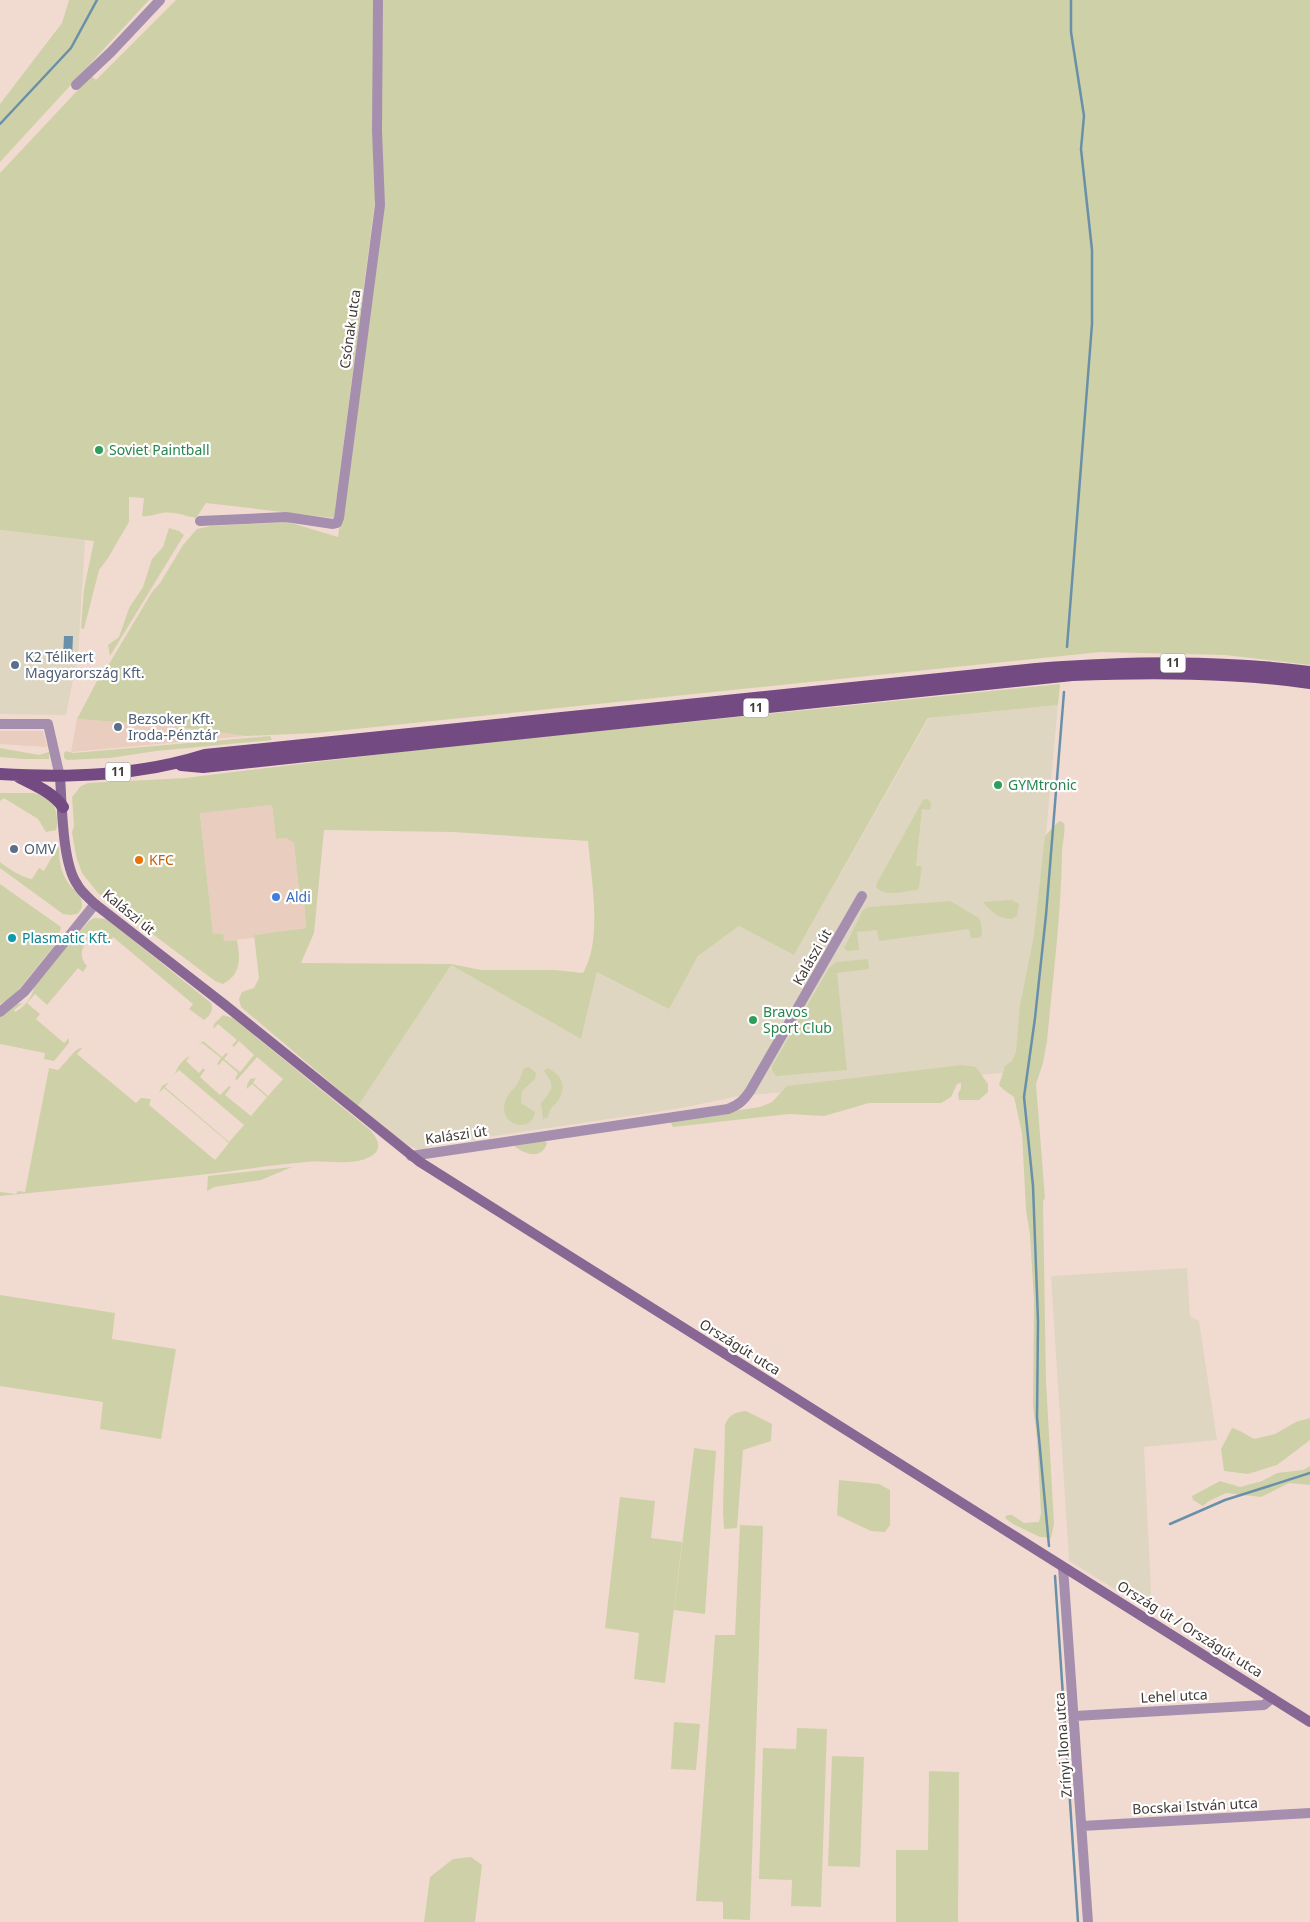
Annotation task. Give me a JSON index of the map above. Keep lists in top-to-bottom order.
{
  "streets": {
    "main road": [
      "11",
      "Kalászi út",
      "Országút utca",
      "Ország út / Országút utca"
    ],
    "street": [
      "Csónak utca",
      "Lehel utca",
      "Zrínyi Ilona utca",
      "Bocskai István utca"
    ]
  },
  "crossings": [
    ["11", "Kalászi út"],
    ["Kalászi út", "Országút utca"],
    ["Országút utca", "Ország út / Országút utca"],
    ["Országút utca", "Zrínyi Ilona utca"],
    ["Ország út / Országút utca", "Lehel utca"],
    ["Ország út / Országút utca", "Zrínyi Ilona utca"],
    ["Lehel utca", "Zrínyi Ilona utca"],
    ["Zrínyi Ilona utca", "Bocskai István utca"]
  ],
  "places": [
    "Soviet Paintball",
    "K2 Télikert Magyarország Kft.",
    "Bezsoker Kft. Iroda-Pénztár",
    "GYMtronic",
    "OMV",
    "KFC",
    "Aldi",
    "Plasmatic Kft.",
    "Bravos Sport Club"
  ]
}
